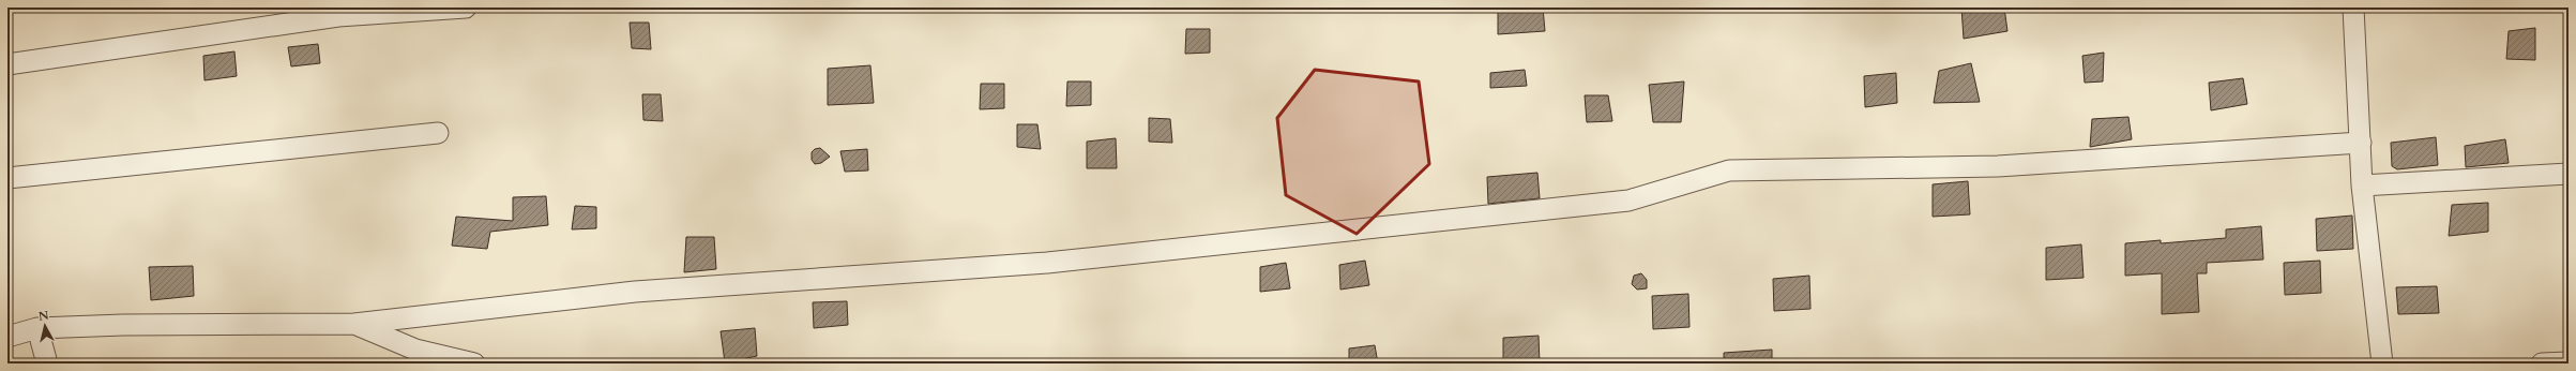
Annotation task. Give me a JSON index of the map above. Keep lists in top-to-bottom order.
{
  "north": "top"
}
